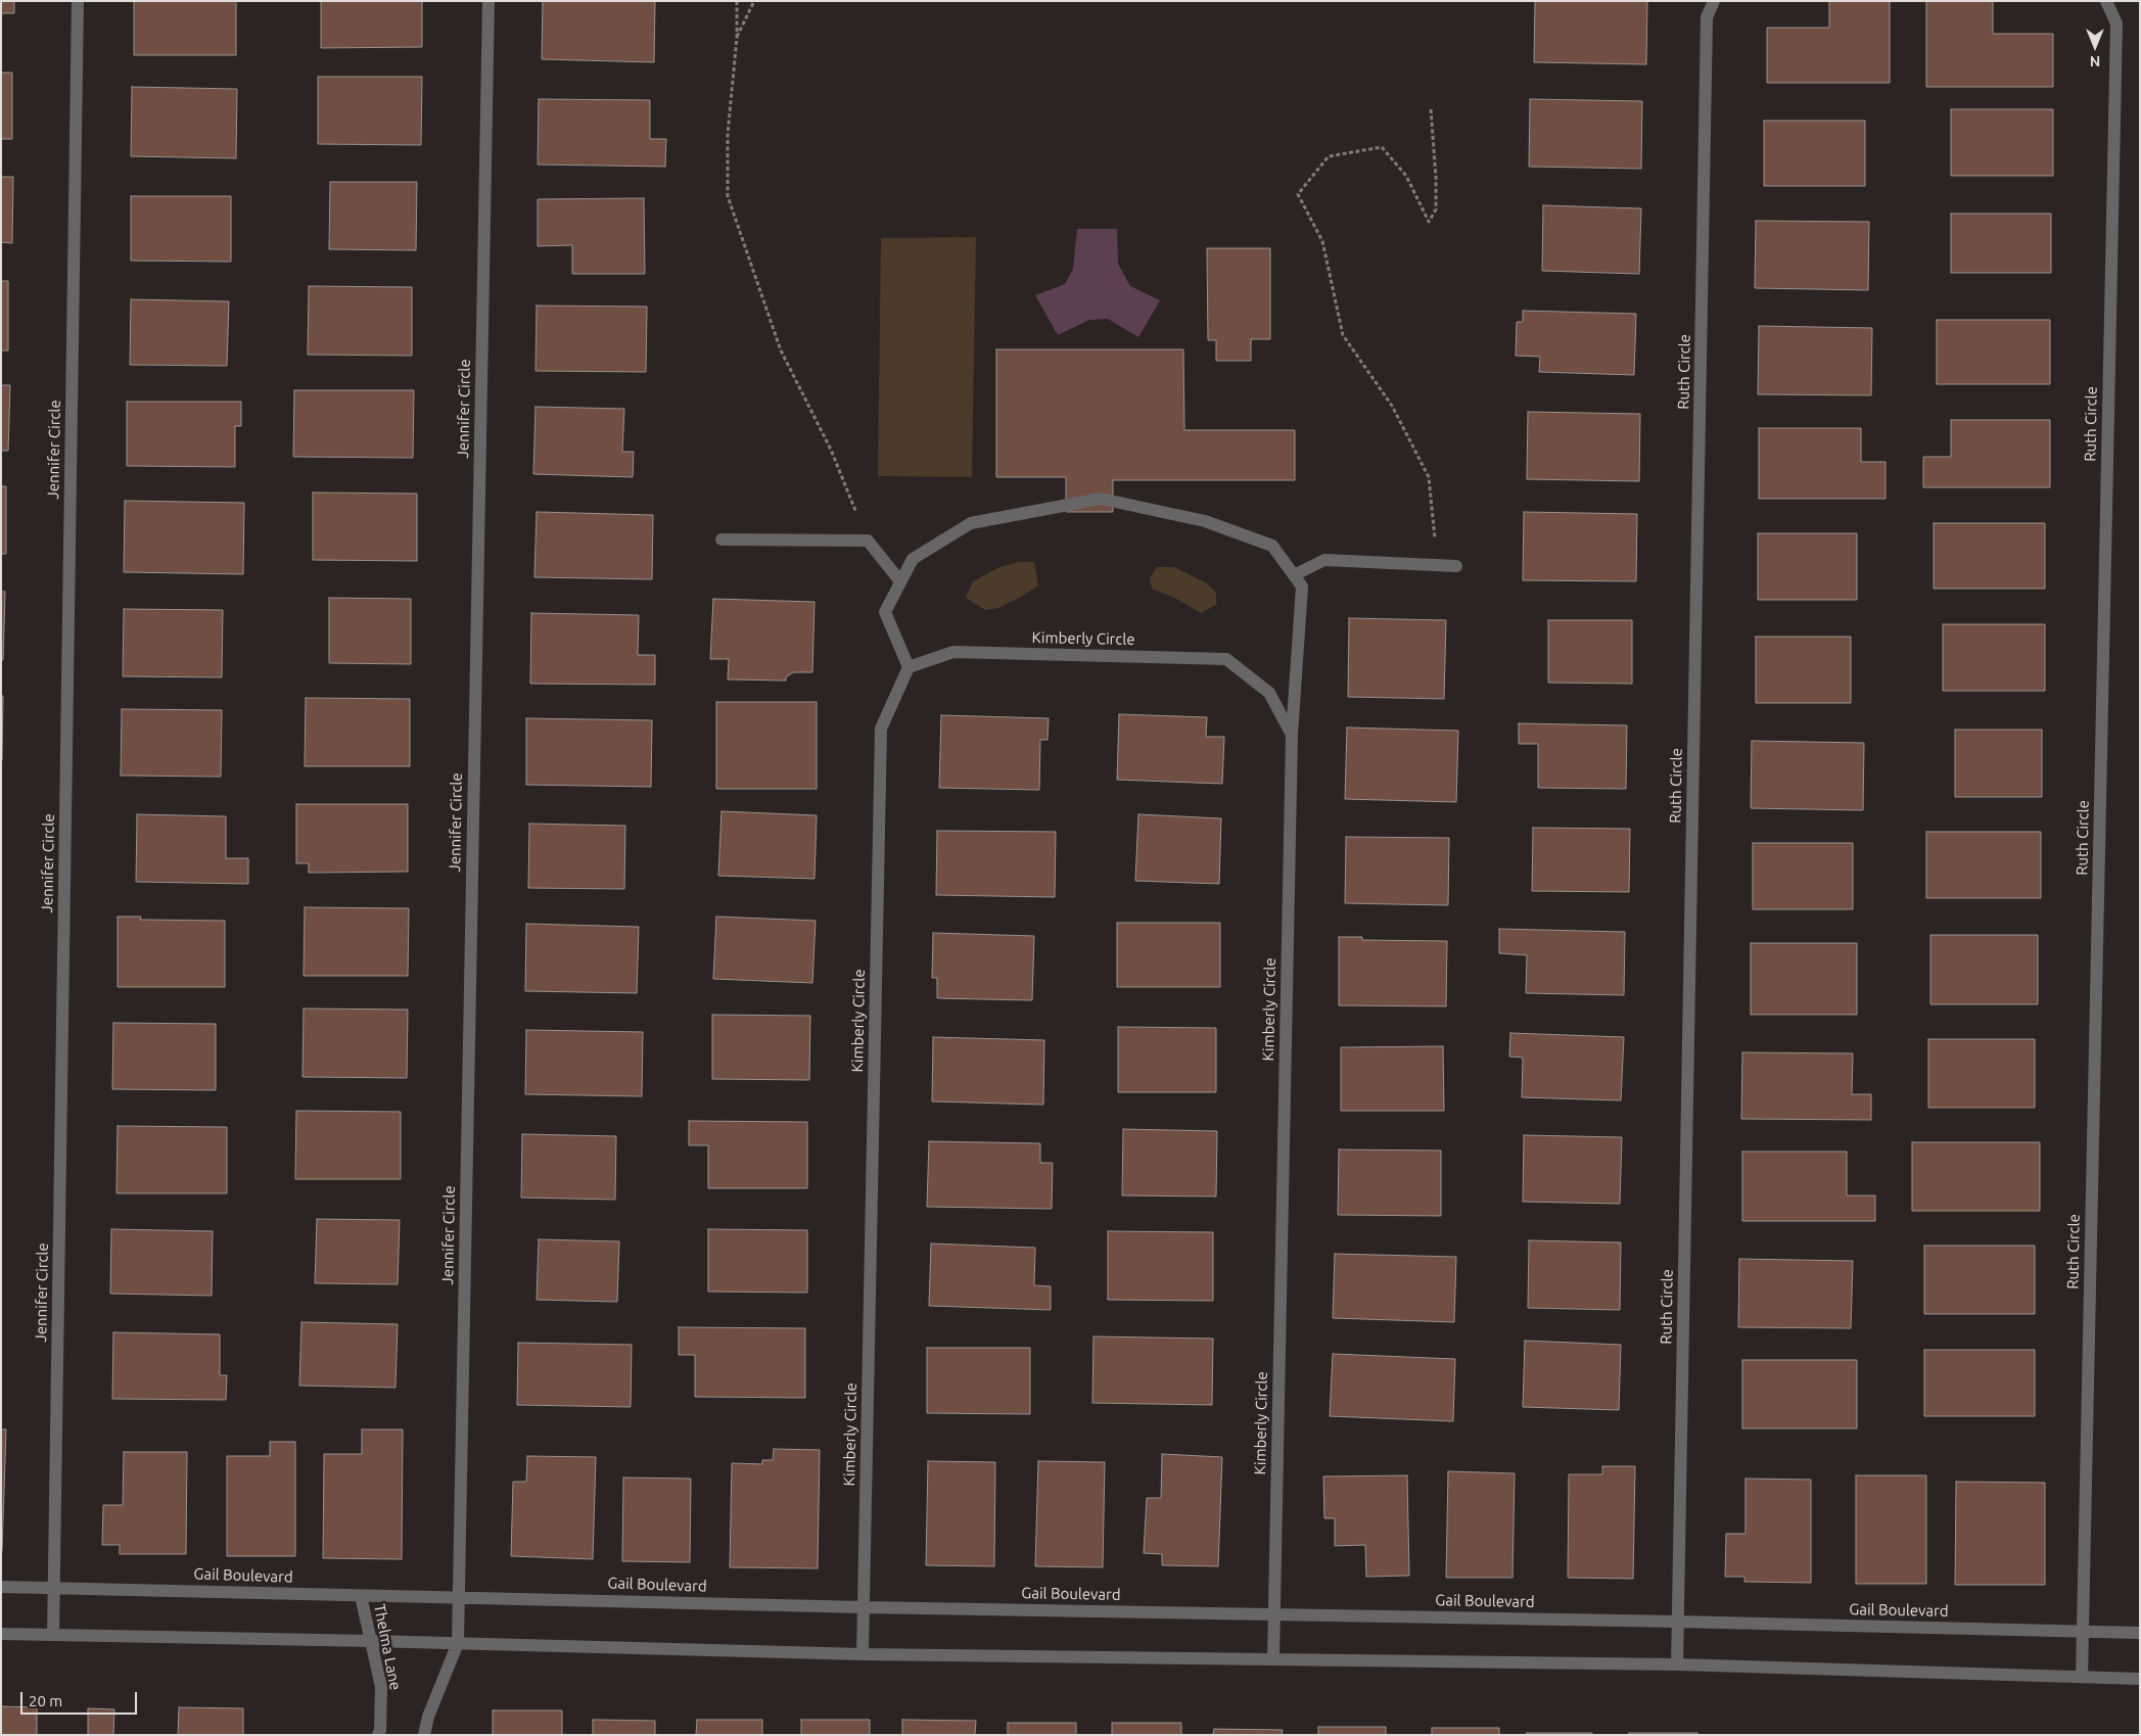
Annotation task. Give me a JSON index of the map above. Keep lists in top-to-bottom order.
{
  "streets": {
    "street": [
      "Ruth Circle",
      "Jennifer Circle",
      "Kimberly Circle",
      "Gail Boulevard",
      "Thelma Lane"
    ]
  },
  "crossings": [
    ["Ruth Circle", "Gail Boulevard"],
    ["Jennifer Circle", "Gail Boulevard"],
    ["Kimberly Circle", "Gail Boulevard"],
    ["Gail Boulevard", "Thelma Lane"]
  ],
  "scale_bar": "20 m",
  "north": "bottom"
}
